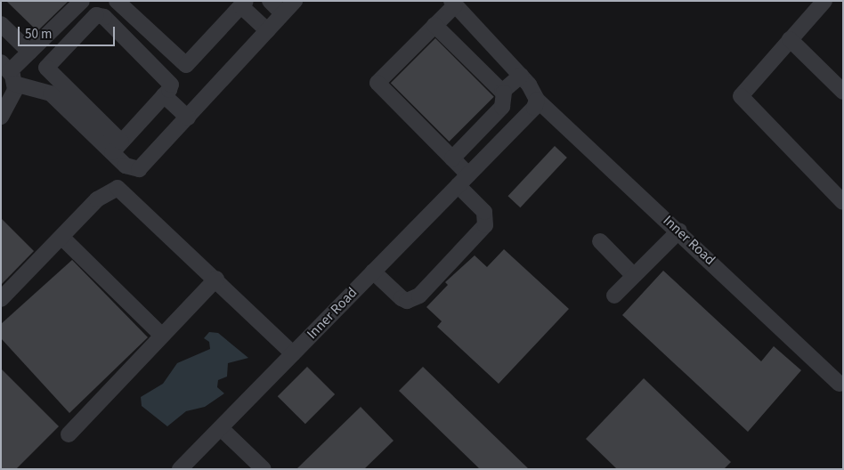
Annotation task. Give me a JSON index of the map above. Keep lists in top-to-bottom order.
{
  "streets": {
    "street": ["Inner Road"]
  },
  "scale_bar": "50 m"
}
